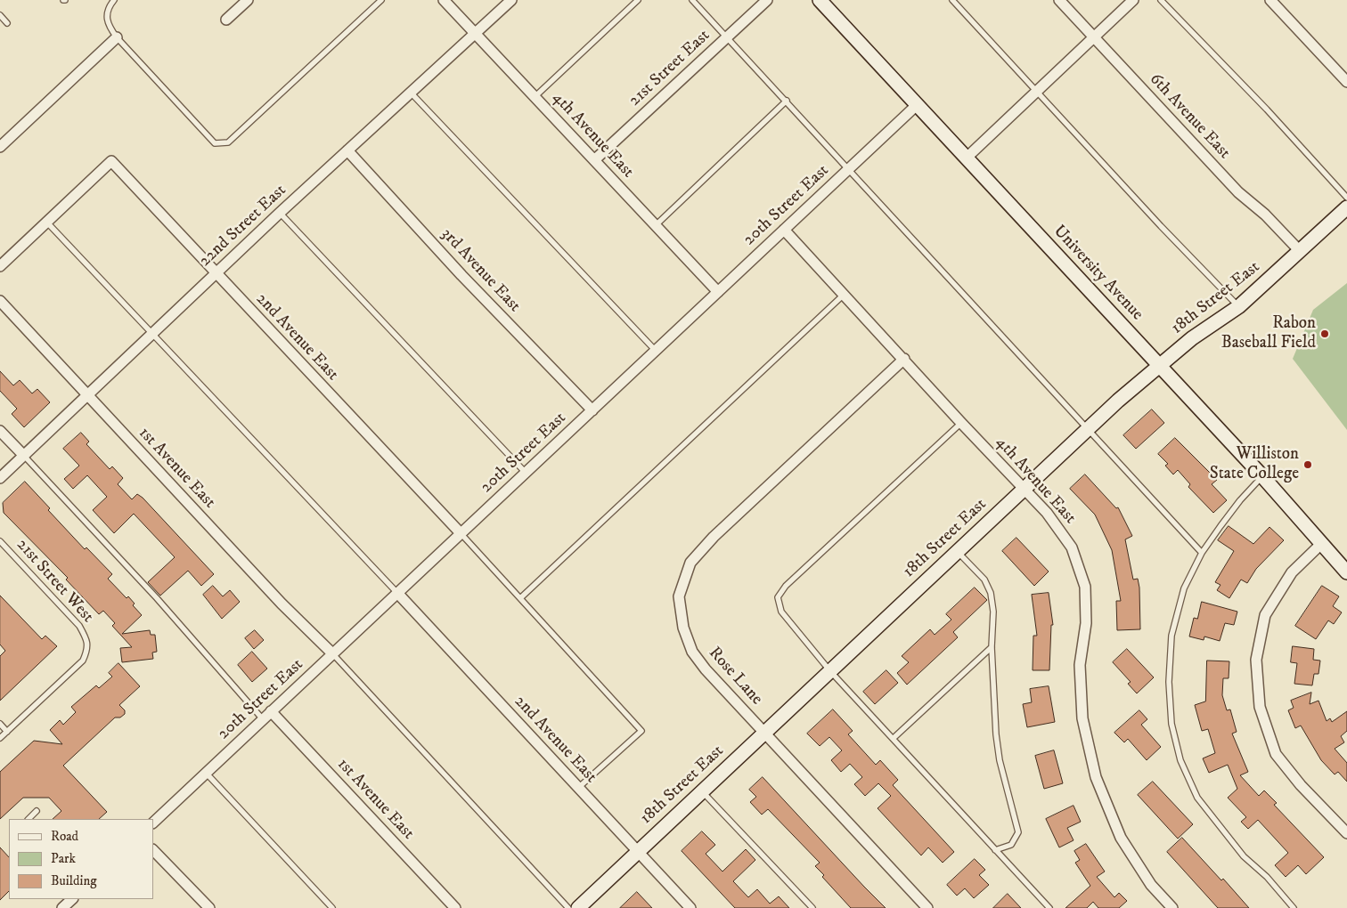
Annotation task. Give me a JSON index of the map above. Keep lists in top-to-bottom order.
{
  "streets": {
    "street": [
      "21st Street East",
      "6th Avenue East",
      "4th Avenue East",
      "20th Street East",
      "22nd Street East",
      "3rd Avenue East",
      "University Avenue",
      "18th Street East",
      "2nd Avenue East",
      "1st Avenue East",
      "Rose Lane"
    ],
    "lane": ["21st Street West"]
  },
  "crossings": [
    ["21st Street East", "4th Avenue East"],
    ["6th Avenue East", "18th Street East"],
    ["4th Avenue East", "20th Street East"],
    ["4th Avenue East", "22nd Street East"],
    ["4th Avenue East", "18th Street East"],
    ["4th Avenue East", "Rose Lane"],
    ["20th Street East", "3rd Avenue East"],
    ["20th Street East", "University Avenue"],
    ["20th Street East", "2nd Avenue East"],
    ["20th Street East", "1st Avenue East"],
    ["22nd Street East", "3rd Avenue East"],
    ["22nd Street East", "2nd Avenue East"],
    ["22nd Street East", "1st Avenue East"],
    ["University Avenue", "18th Street East"],
    ["18th Street East", "2nd Avenue East"],
    ["18th Street East", "Rose Lane"]
  ],
  "places": ["Rabon Baseball Field", "Williston State College"],
  "legend": ["Road", "Park", "Building"]
}
